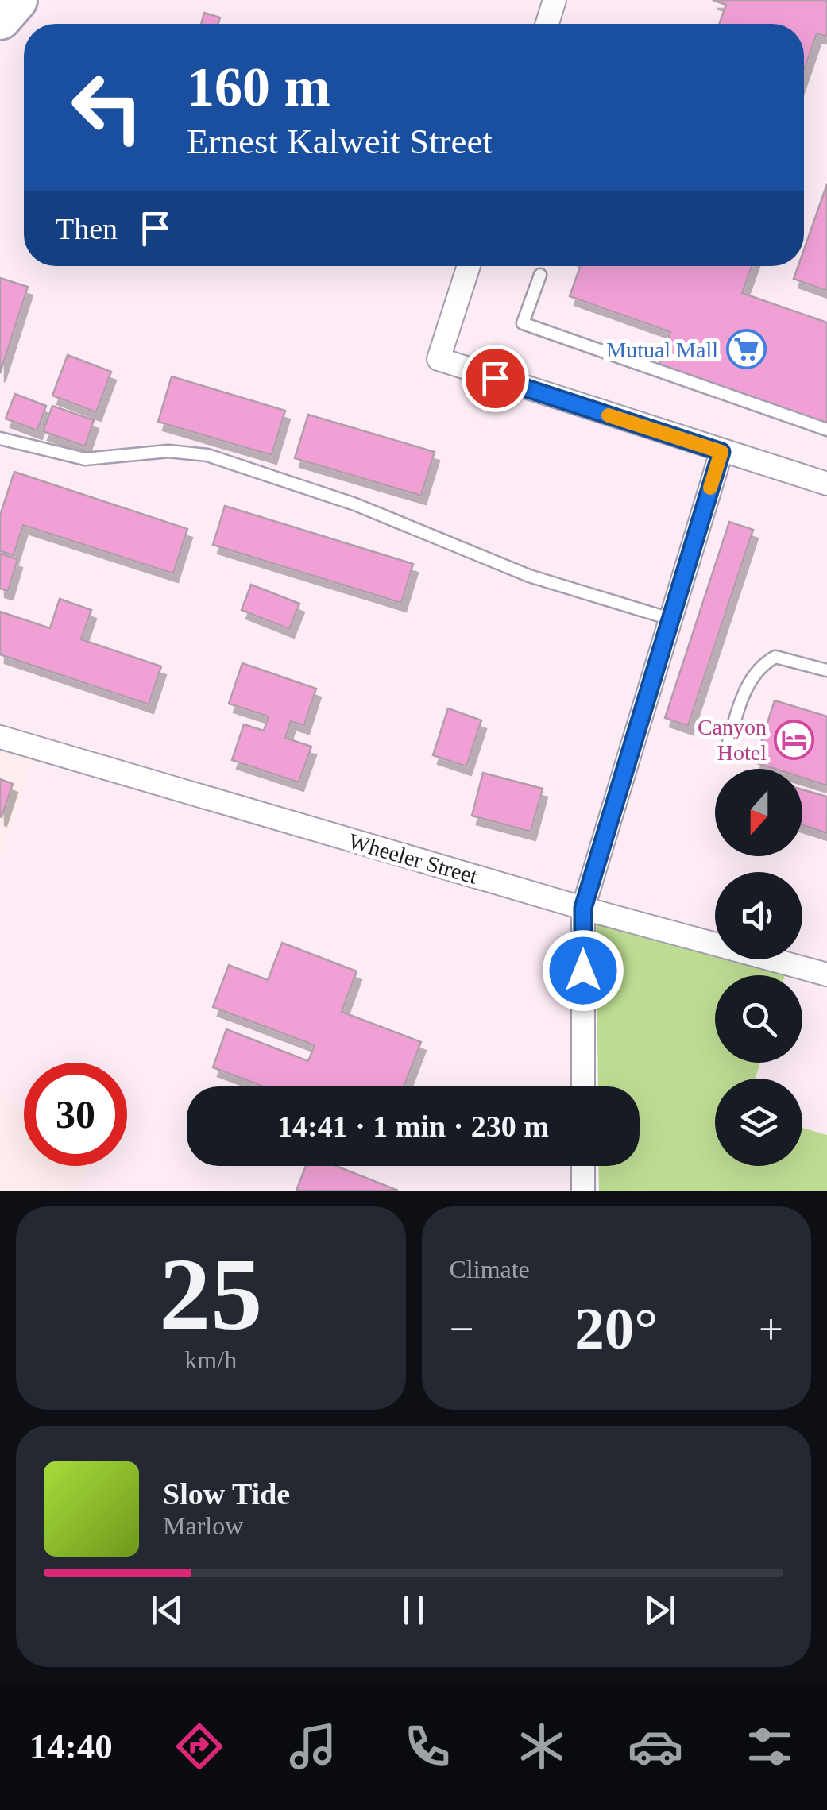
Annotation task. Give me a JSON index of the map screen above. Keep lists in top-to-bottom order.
{
  "streets": {
    "street": ["Wheeler Street"]
  },
  "places": {
    "supermarket": ["Mutual Mall"],
    "hotel": ["Canyon Hotel"]
  },
  "north": "bottom",
  "page": {
    "turn": ["160 m", "Ernest Kalweit Street"],
    "then": "Then",
    "limit": "30",
    "trip": "14:41 · 1 min · 230 m",
    "tile": [
      ["25", "km/h"],
      "Climate"
    ],
    "heat": ["−", "20°", "+"],
    "song": ["Slow Tide", "Marlow"],
    "tabs": "14:40"
  }
}
